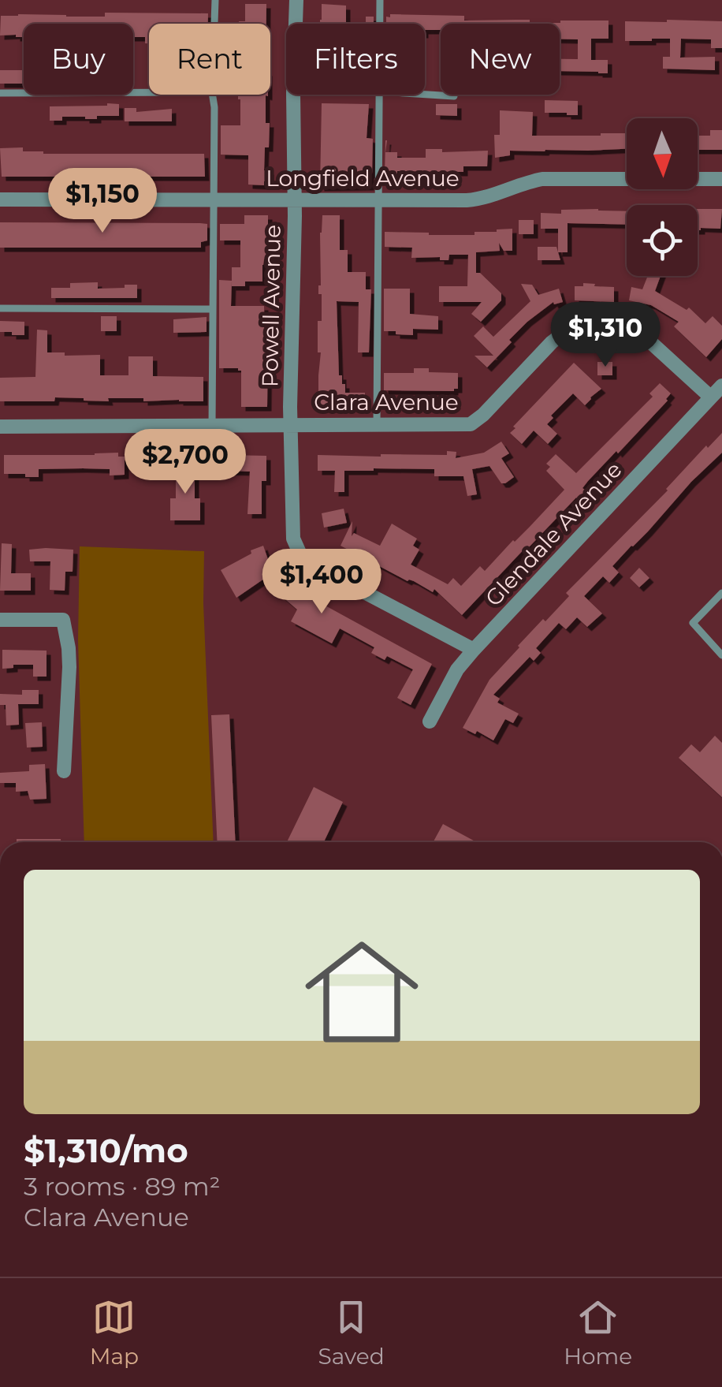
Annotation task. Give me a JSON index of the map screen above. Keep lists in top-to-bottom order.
{
  "streets": {
    "street": [
      "Longfield Avenue",
      "Powell Avenue",
      "Clara Avenue",
      "Glendale Avenue"
    ]
  },
  "crossings": [
    ["Longfield Avenue", "Powell Avenue"],
    ["Powell Avenue", "Clara Avenue"],
    ["Powell Avenue", "Glendale Avenue"],
    ["Clara Avenue", "Glendale Avenue"]
  ],
  "north": "bottom",
  "page": {
    "chip": [
      "Buy",
      "Rent",
      "Filters",
      "New"
    ],
    "price": [
      "$1,150",
      "$1,310",
      "$2,700",
      "$1,400"
    ],
    "list": [
      {
        "name": "$1,310/mo",
        "note": "3 rooms · 89 m² · Clara Avenue"
      }
    ],
    "tabs": ["Map", "Saved", "Home"]
  }
}
